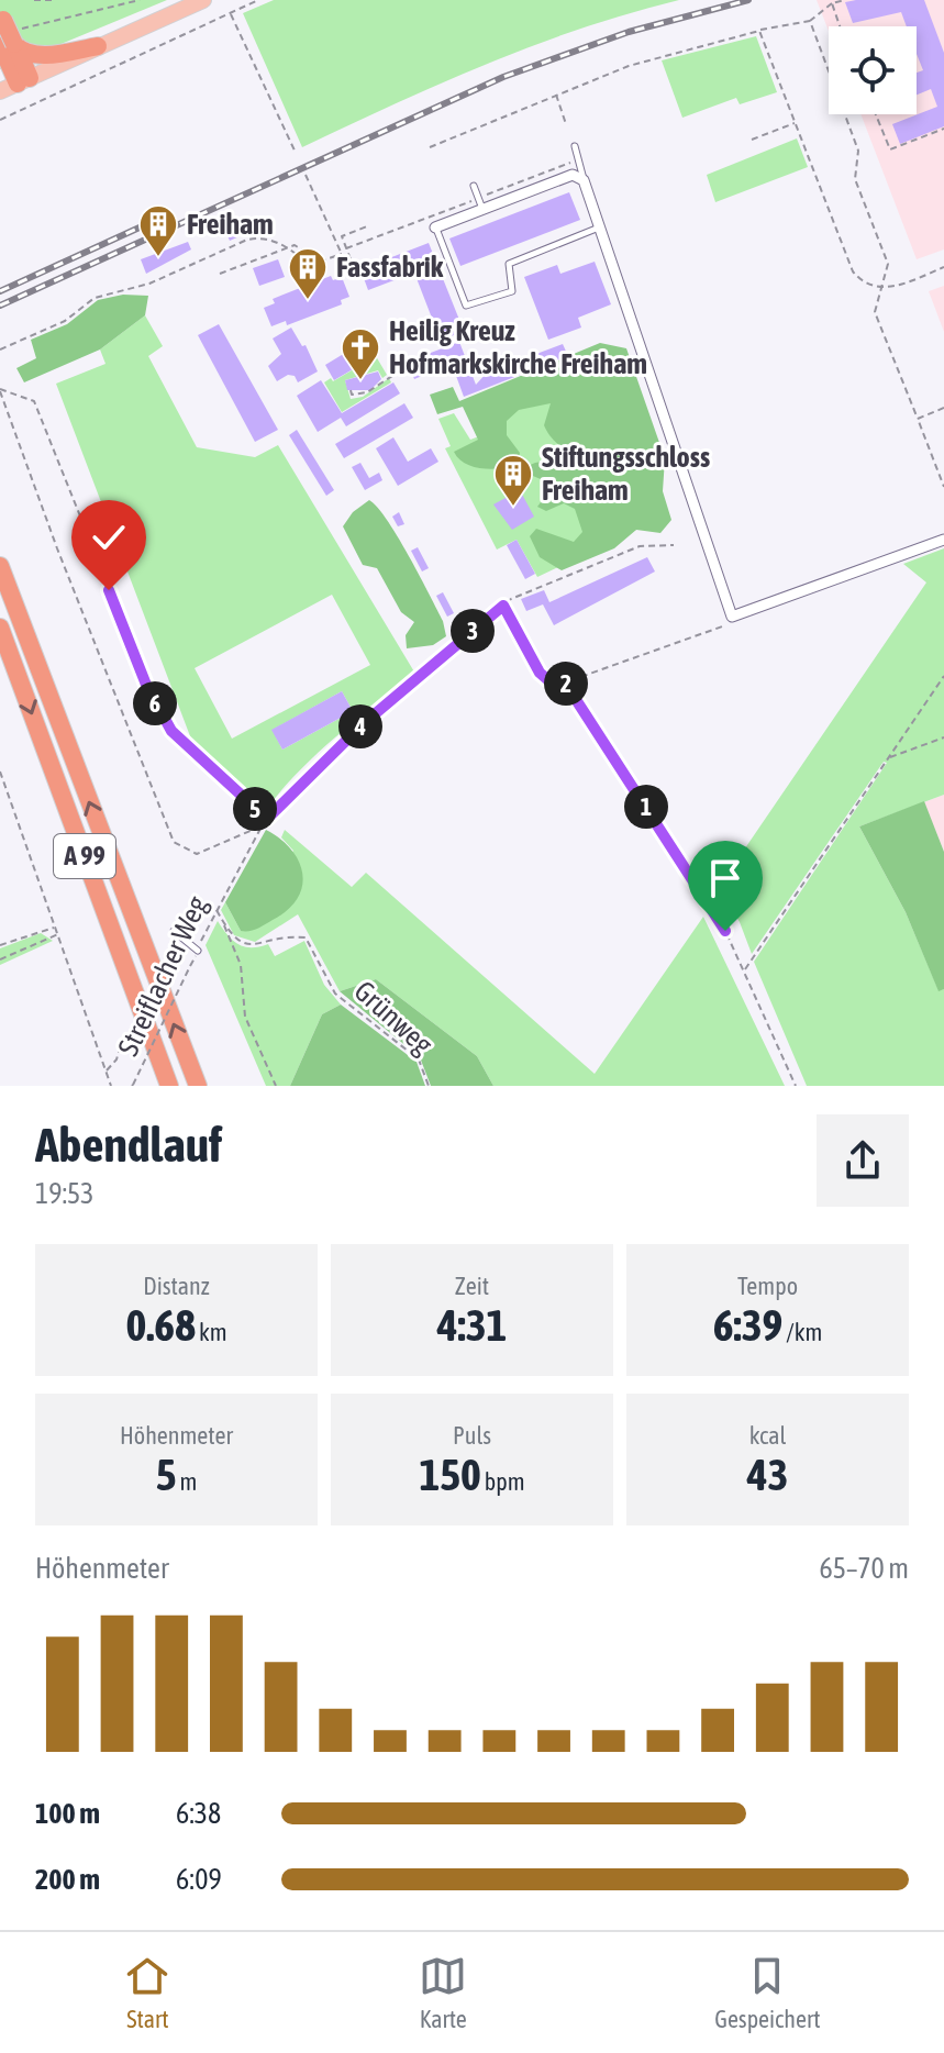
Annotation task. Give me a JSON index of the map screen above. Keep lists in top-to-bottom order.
{
  "streets": {
    "highway": ["A 99"],
    "path": ["Streiflacher Weg", "Grünweg"]
  },
  "crossings": [
    ["Streiflacher Weg", "Grünweg"]
  ],
  "places": {
    "building": ["Freiham", "Fassfabrik", "Stiftungsschloss Freiham"],
    "church": ["Heilig Kreuz Hofmarkskirche Freiham"]
  },
  "page": {
    "pins": [
      "3",
      "2",
      "6",
      "4",
      "1",
      "5"
    ],
    "heading": ["Abendlauf", "19:53"],
    "stats": [
      ["Distanz", "0.68 km"],
      ["Zeit", "4:31"],
      ["Tempo", "6:39 /km"],
      ["Höhenmeter", "5 m"],
      ["Puls", "150 bpm"],
      ["kcal", "43"]
    ],
    "chart": ["Höhenmeter", "65–70 m"],
    "list": [
      {
        "name": "100 m",
        "note": "6:38"
      },
      {
        "name": "200 m",
        "note": "6:09"
      }
    ],
    "tabs": ["Start", "Karte", "Gespeichert"]
  }
}
